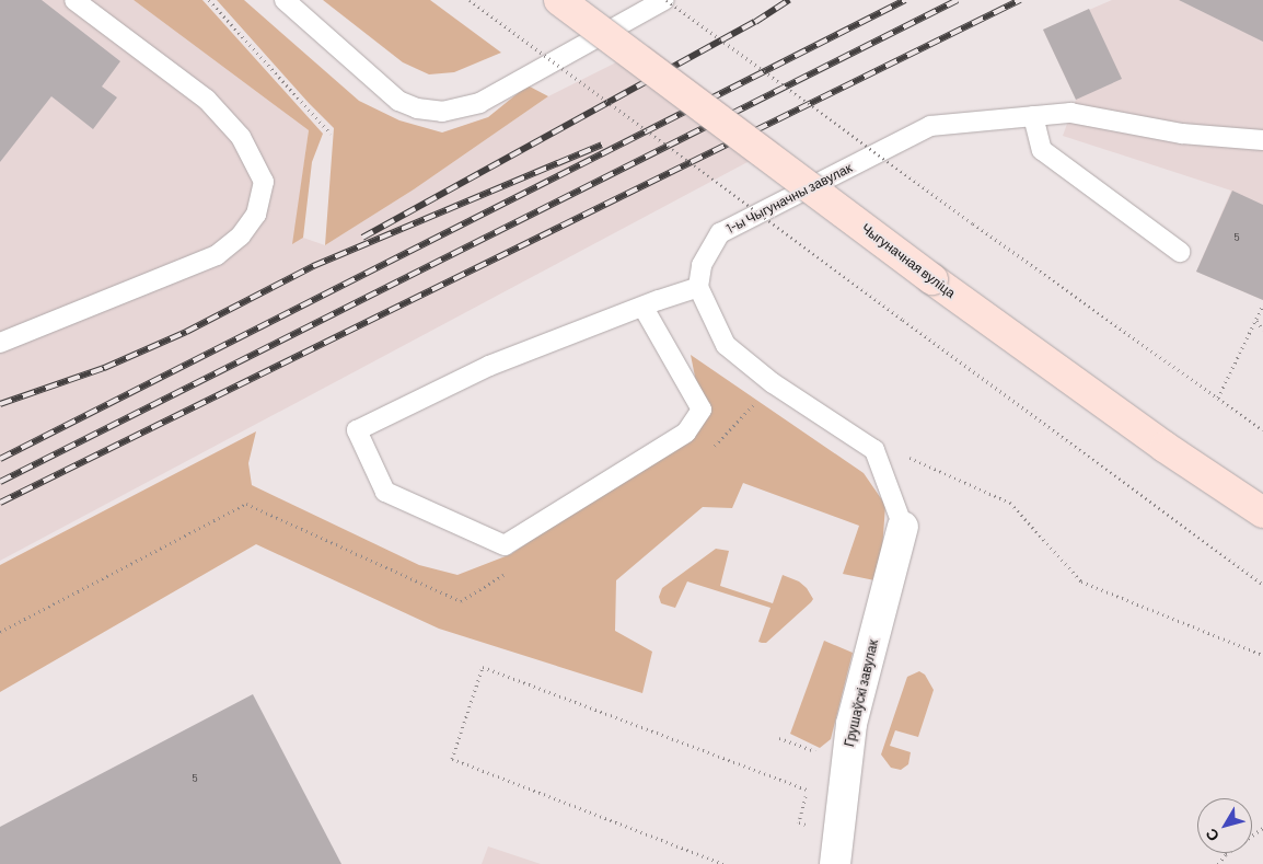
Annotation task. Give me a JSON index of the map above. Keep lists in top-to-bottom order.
{
  "streets": {
    "main road": ["Чыгуначная вуліца"],
    "street": ["Грушаўскі завулак"],
    "lane": ["1-ы Чыгуначны завулак"]
  },
  "house_numbers": ["5", "5"],
  "north": "bottom left"
}
